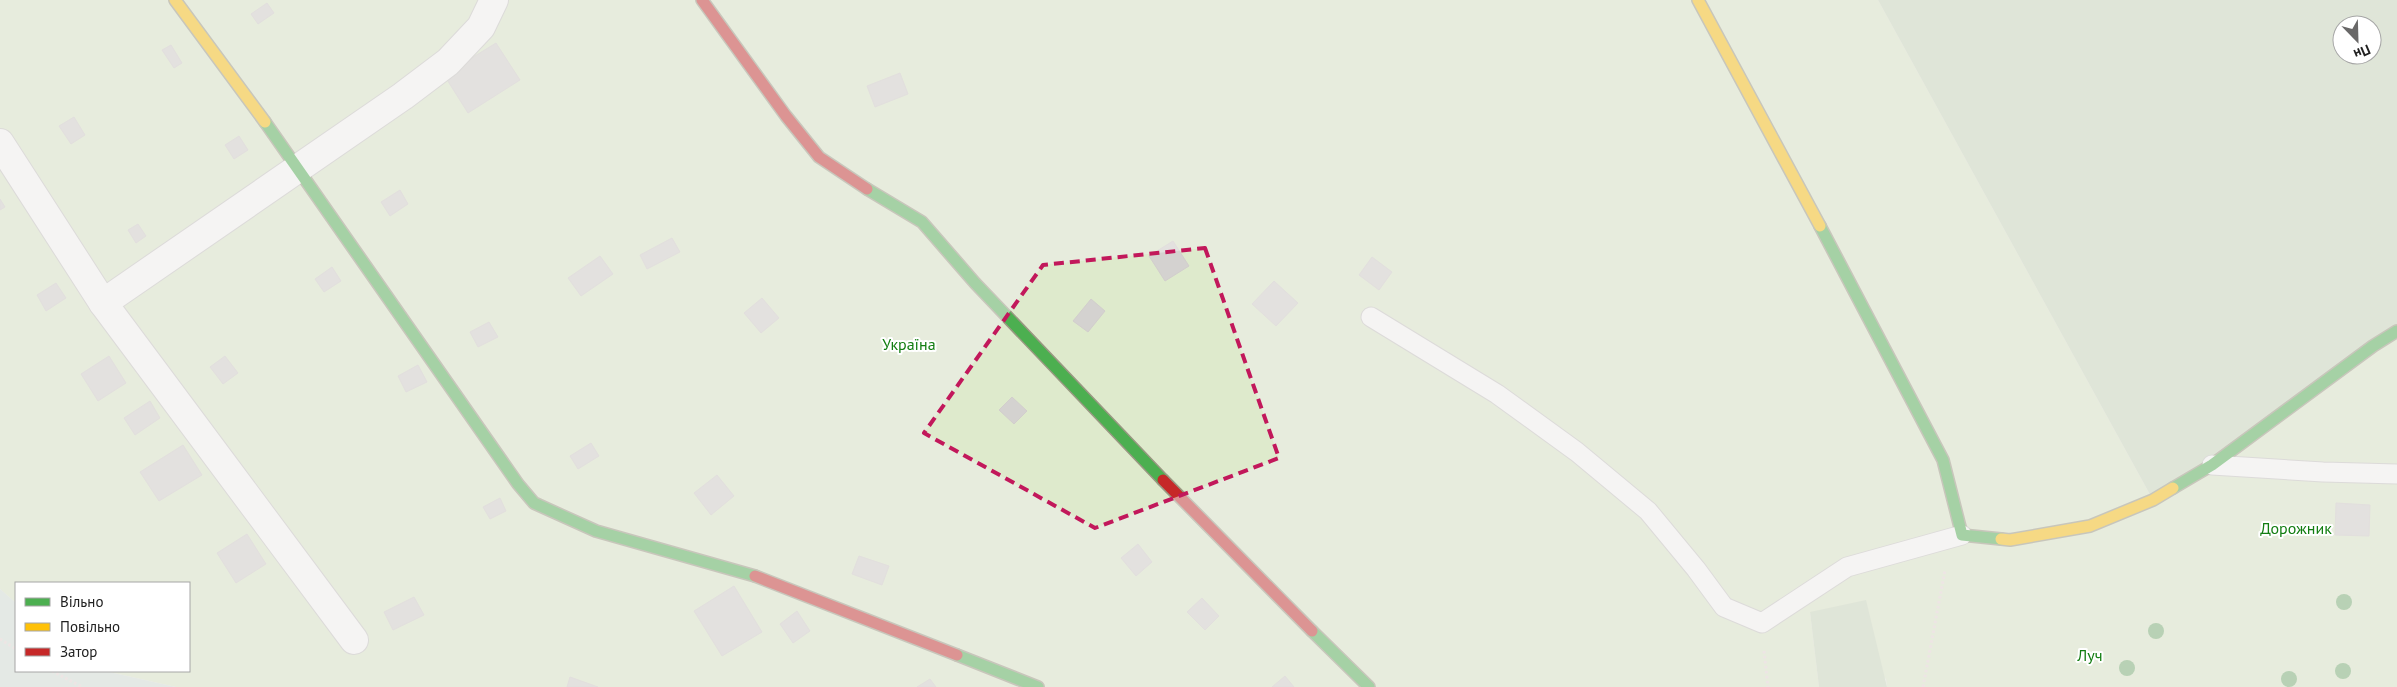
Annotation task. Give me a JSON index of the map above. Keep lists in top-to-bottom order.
{
  "parks": ["Україна", "Дорожник", "Луч"],
  "legend": ["Вільно", "Повільно", "Затор"],
  "north": "bottom right"
}
